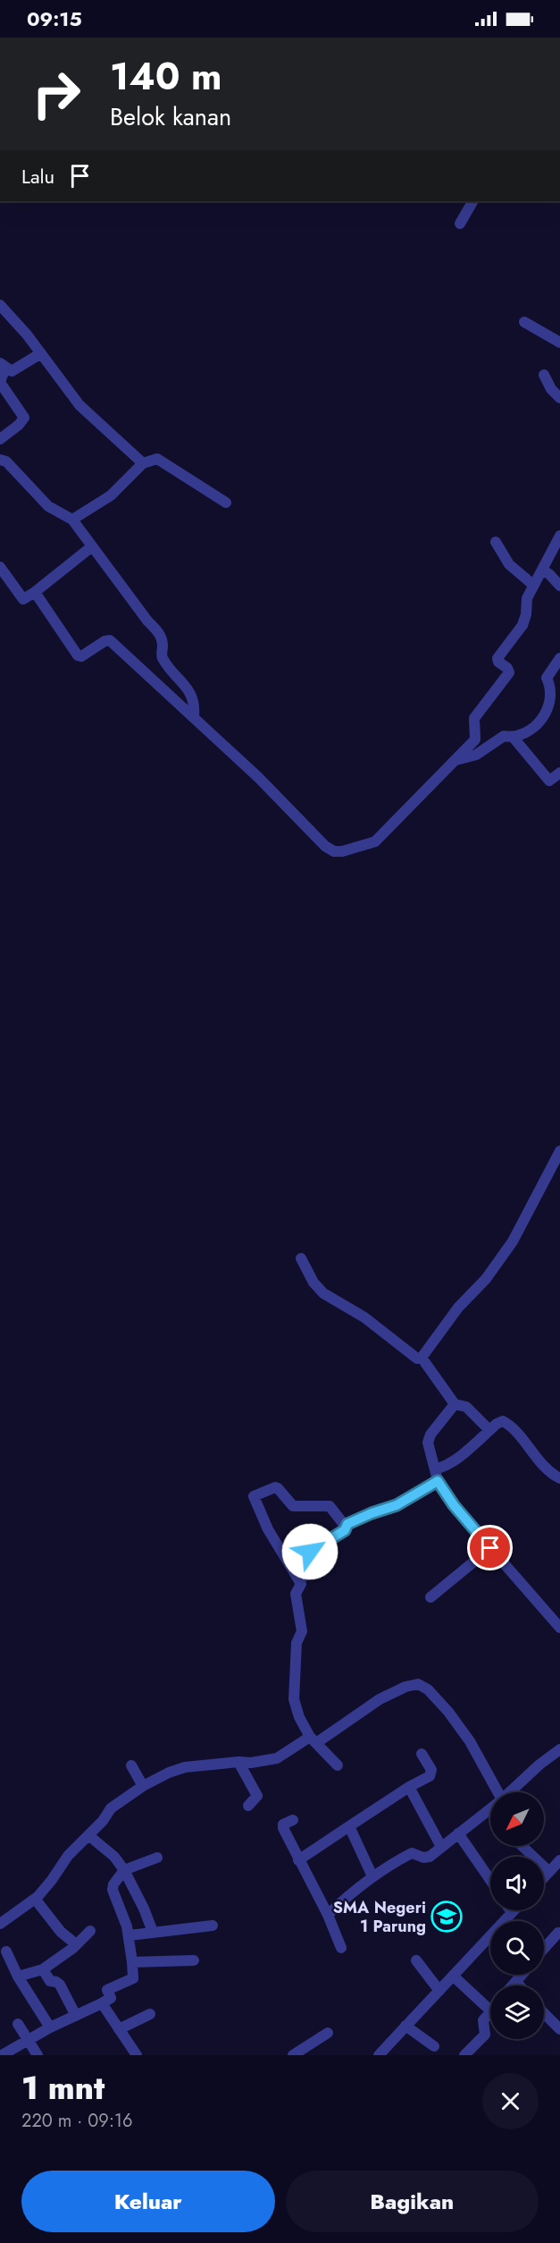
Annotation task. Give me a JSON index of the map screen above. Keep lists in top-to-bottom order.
{
  "places": {
    "school or university": ["SMA Negeri 1 Parung"]
  },
  "north": "bottom left",
  "page": {
    "status": "09:15",
    "turn": ["140 m", "Belok kanan"],
    "then": "Lalu",
    "heading": ["1 mnt", "220 m · 09:16"],
    "buttons": ["Keluar", "Bagikan"]
  }
}
